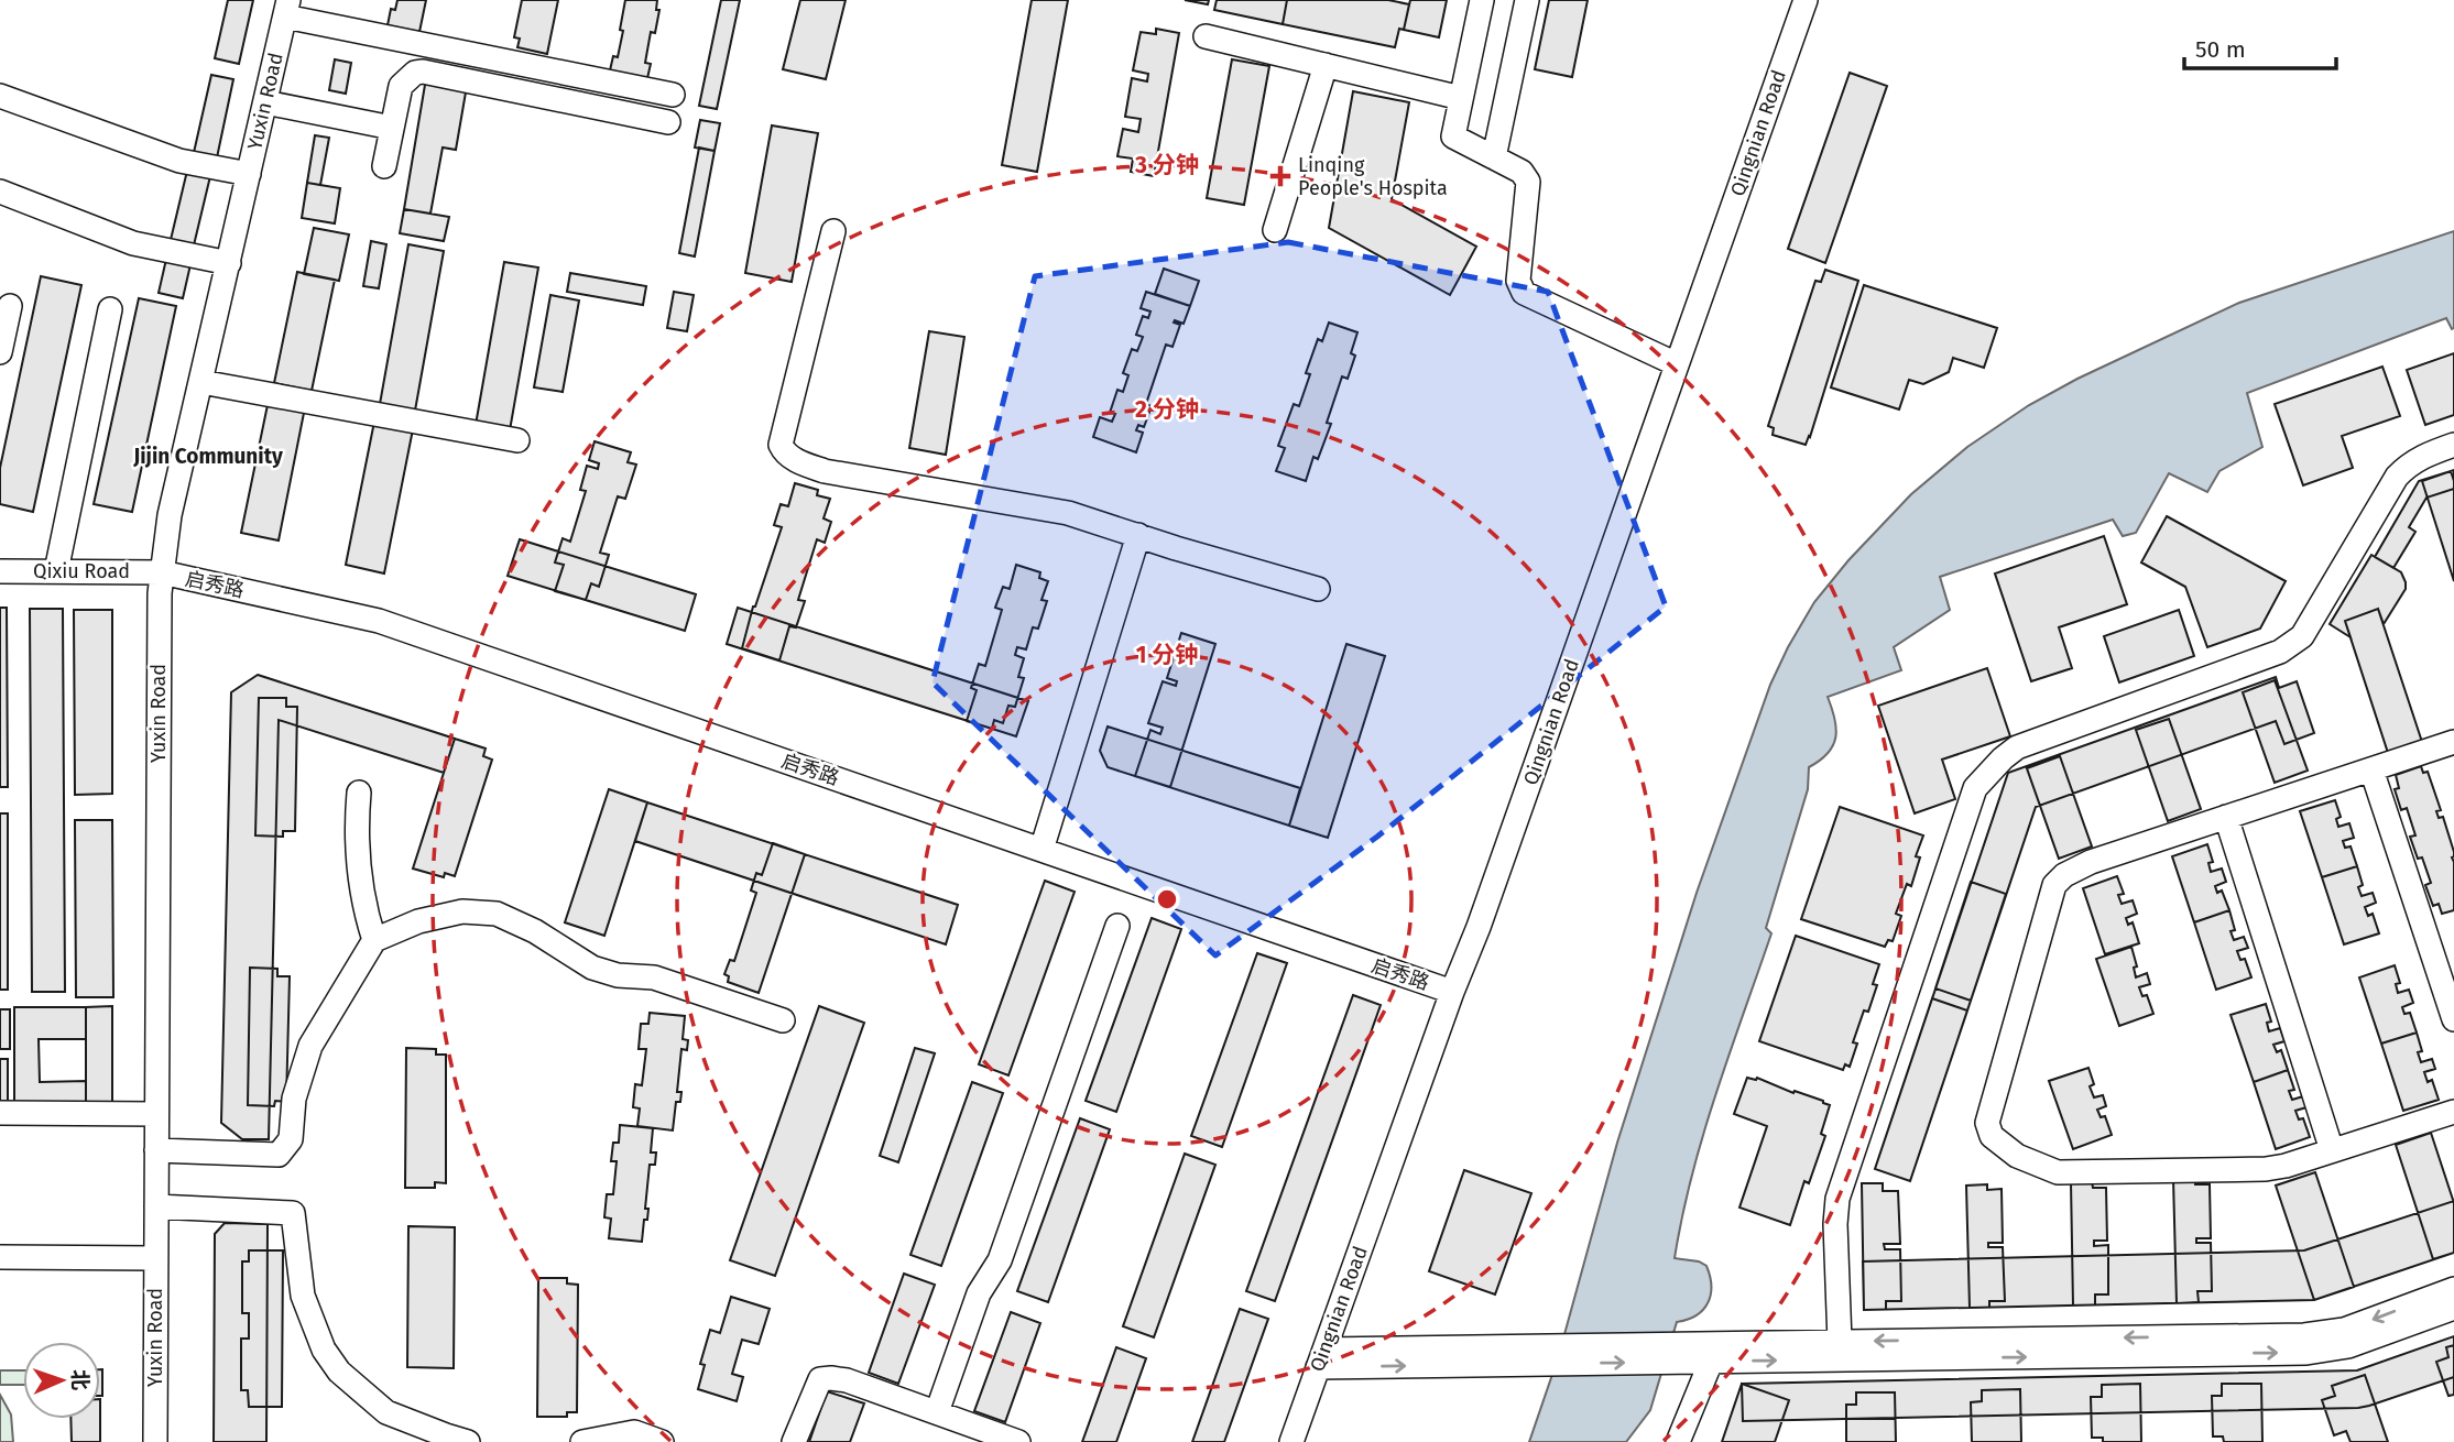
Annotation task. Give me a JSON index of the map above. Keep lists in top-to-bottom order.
{
  "streets": {
    "street": [
      "Yuxin Road",
      "Qingnian Road",
      "Qixiu Road",
      "启秀路"
    ]
  },
  "crossings": [
    ["Yuxin Road", "Qixiu Road"],
    ["Yuxin Road", "启秀路"],
    ["Qingnian Road", "启秀路"],
    ["Qixiu Road", "启秀路"]
  ],
  "districts": ["Jijin Community"],
  "places": {
    "health": ["Linqing People's Hospita"]
  },
  "scale_bar": "50 m",
  "north": "right",
  "rings": ["3 分钟", "2 分钟", "1 分钟"]
}
